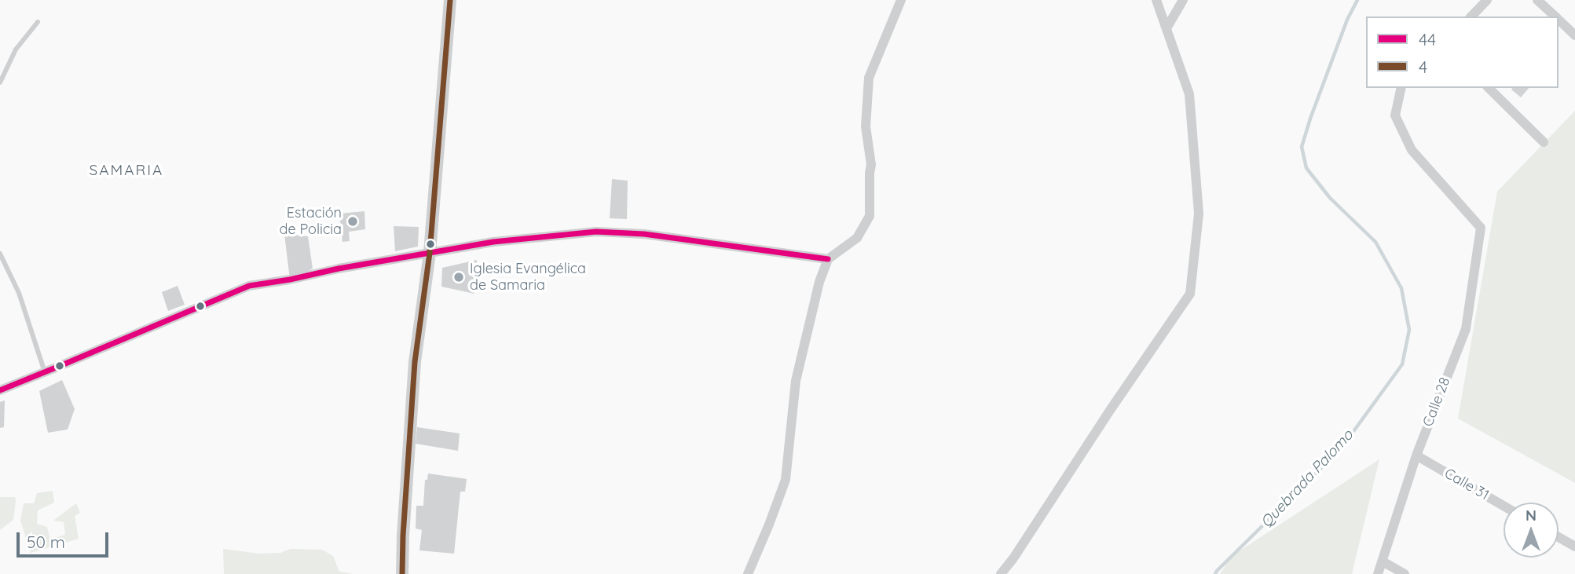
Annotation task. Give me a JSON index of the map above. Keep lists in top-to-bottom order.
{
  "streets": {
    "street": ["Calle 28", "Calle 31"]
  },
  "crossings": [
    ["Calle 28", "Calle 31"]
  ],
  "districts": ["SAMARIA"],
  "water": ["Quebrada Palomo"],
  "places": ["Estación de Policia", "Iglesia Evangélica de Samaria"],
  "lines": ["transit line 4", "transit line 44"],
  "legend": ["44", "4"],
  "scale_bar": "50 m",
  "north": "top"
}
